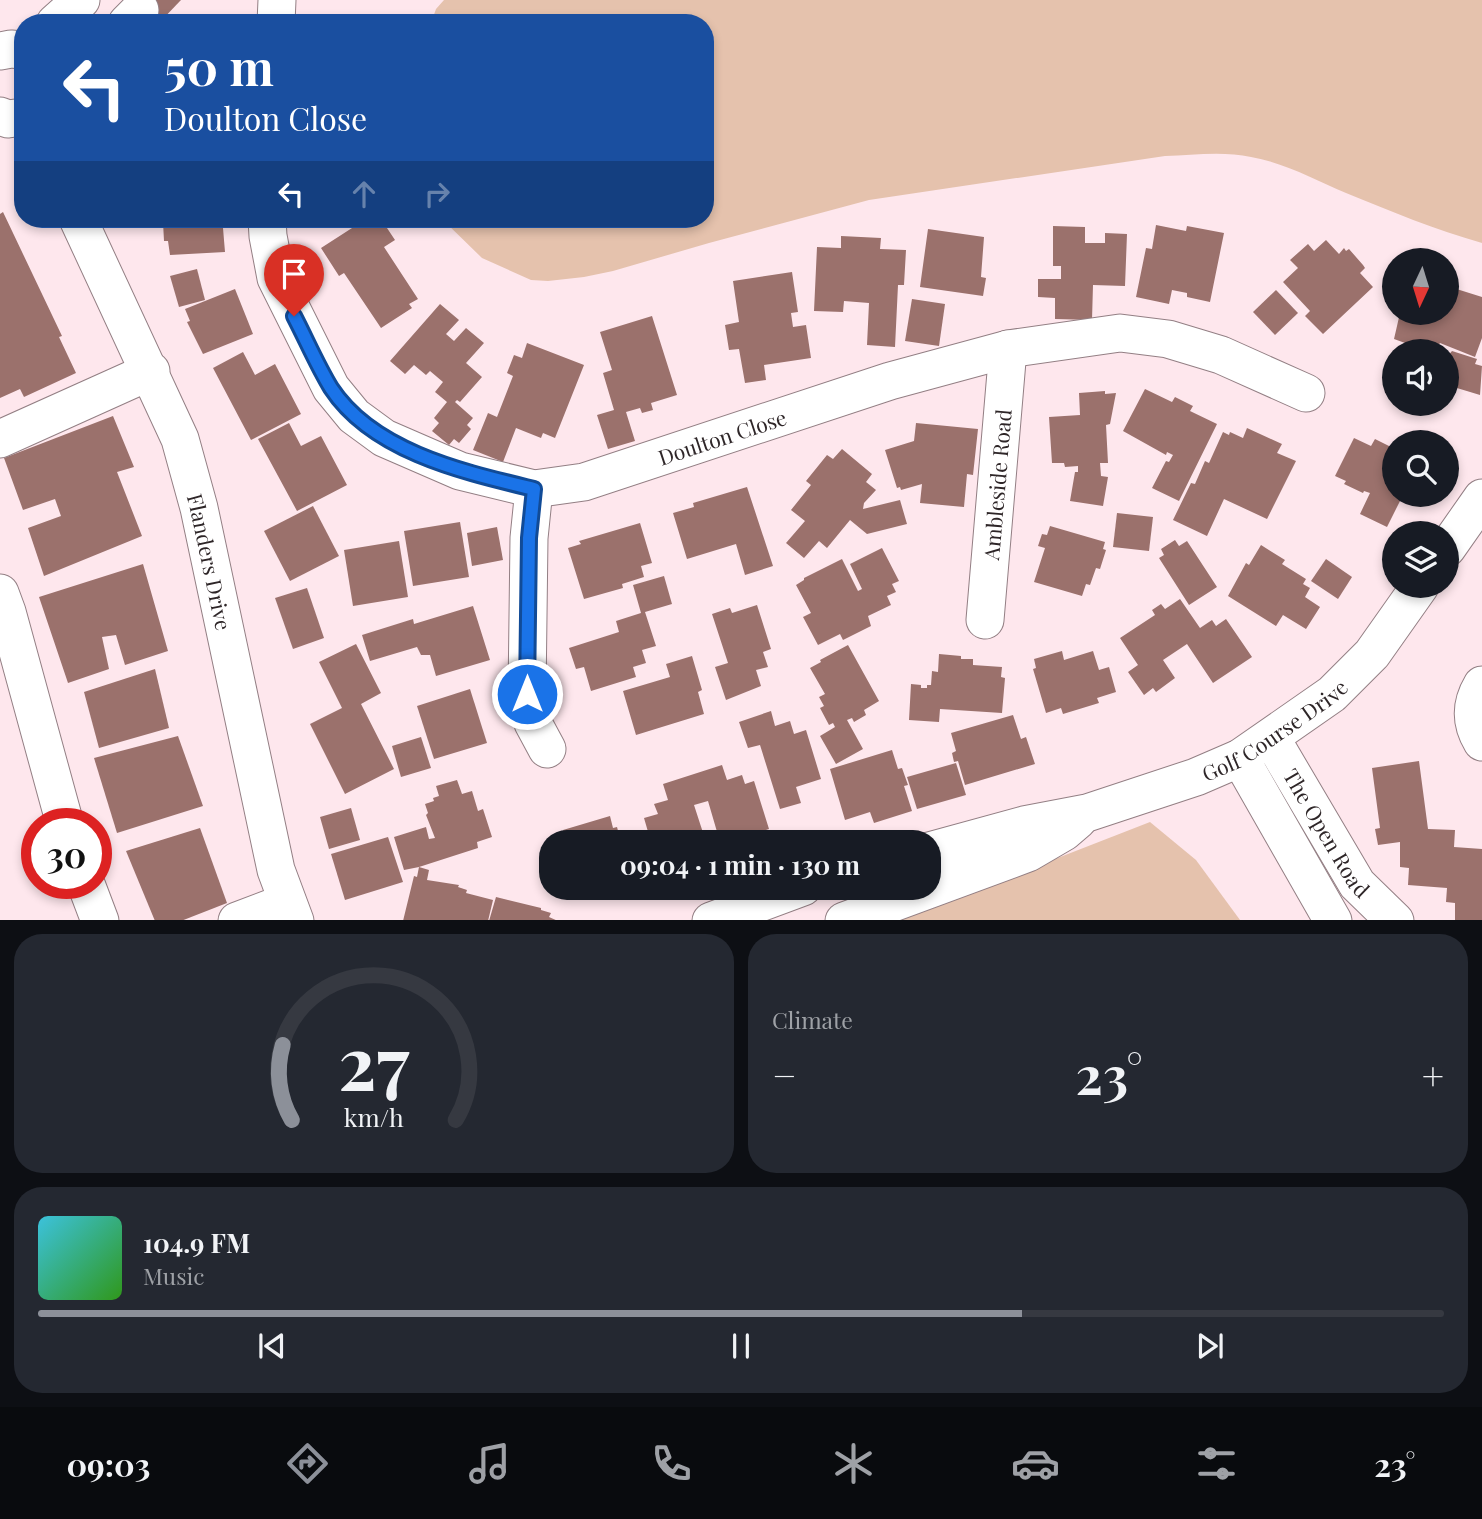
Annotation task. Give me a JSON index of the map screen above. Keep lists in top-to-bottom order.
{
  "streets": {
    "street": [
      "Doulton Close",
      "Ambleside Road",
      "Flanders Drive",
      "Golf Course Drive",
      "The Open Road"
    ]
  },
  "crossings": [
    ["Doulton Close", "Ambleside Road"],
    ["Golf Course Drive", "The Open Road"]
  ],
  "north": "bottom",
  "page": {
    "turn": ["50 m", "Doulton Close"],
    "limit": "30",
    "trip": "09:04 · 1 min · 130 m",
    "tile": "Climate",
    "heat": ["−", "23°", "+"],
    "song": ["104.9 FM", "Music"],
    "tabs": ["09:03", "23°"],
    "gauge": ["27", "km/h"]
  }
}
